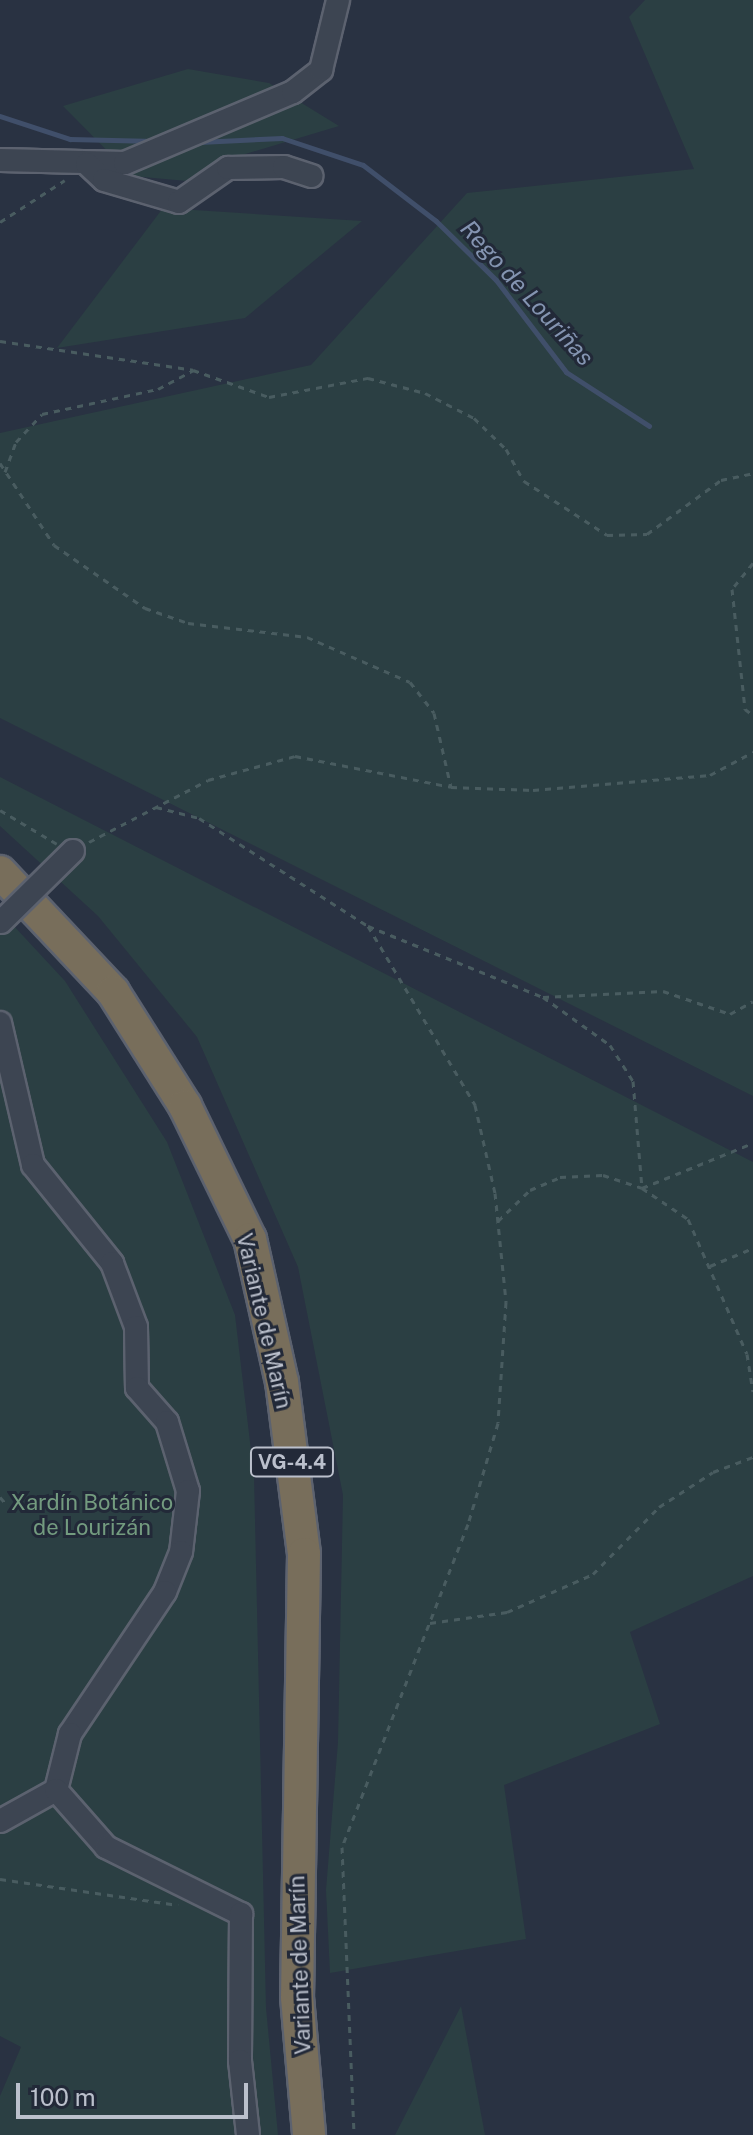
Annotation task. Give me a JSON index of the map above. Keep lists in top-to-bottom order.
{
  "streets": {
    "highway": ["Variante de Marín", "VG-4.4"]
  },
  "water": ["Rego de Louriñas"],
  "parks": ["Xardín Botánico de Lourizán"],
  "scale_bar": "100 m"
}
